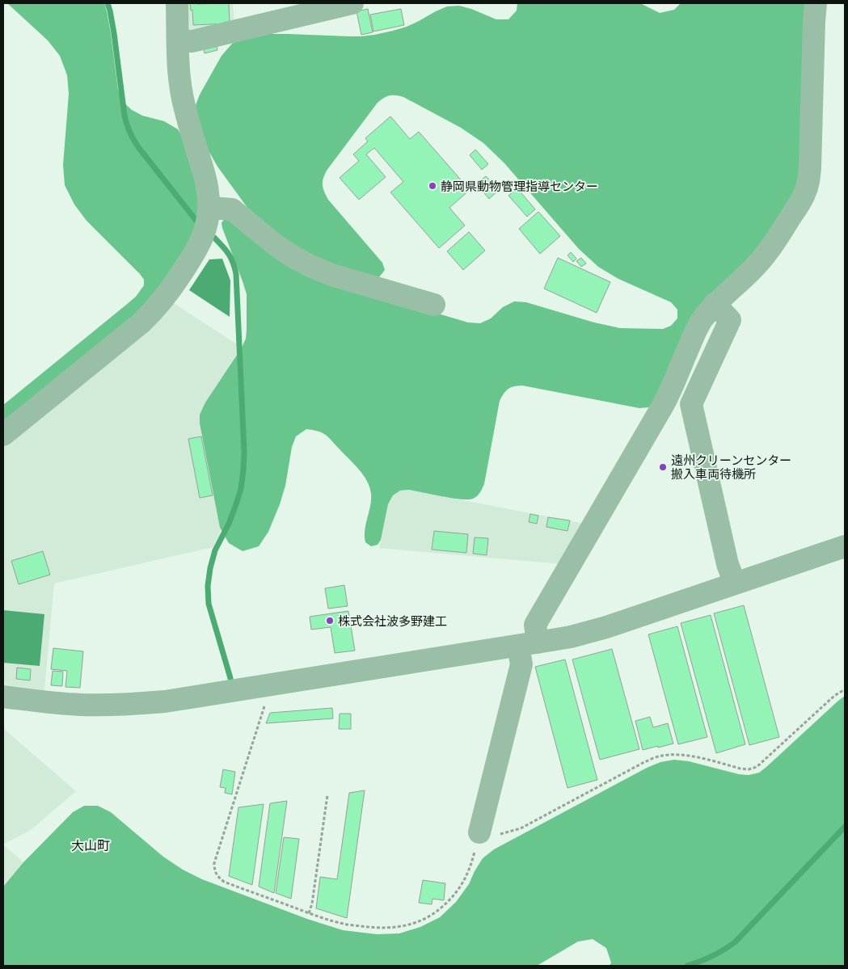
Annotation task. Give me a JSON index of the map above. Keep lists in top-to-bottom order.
{
  "districts": ["大山町"],
  "places": ["静岡県動物管理指導センター", "遠州クリーンセンター 搬入車両待機所", "株式会社波多野建工"]
}
